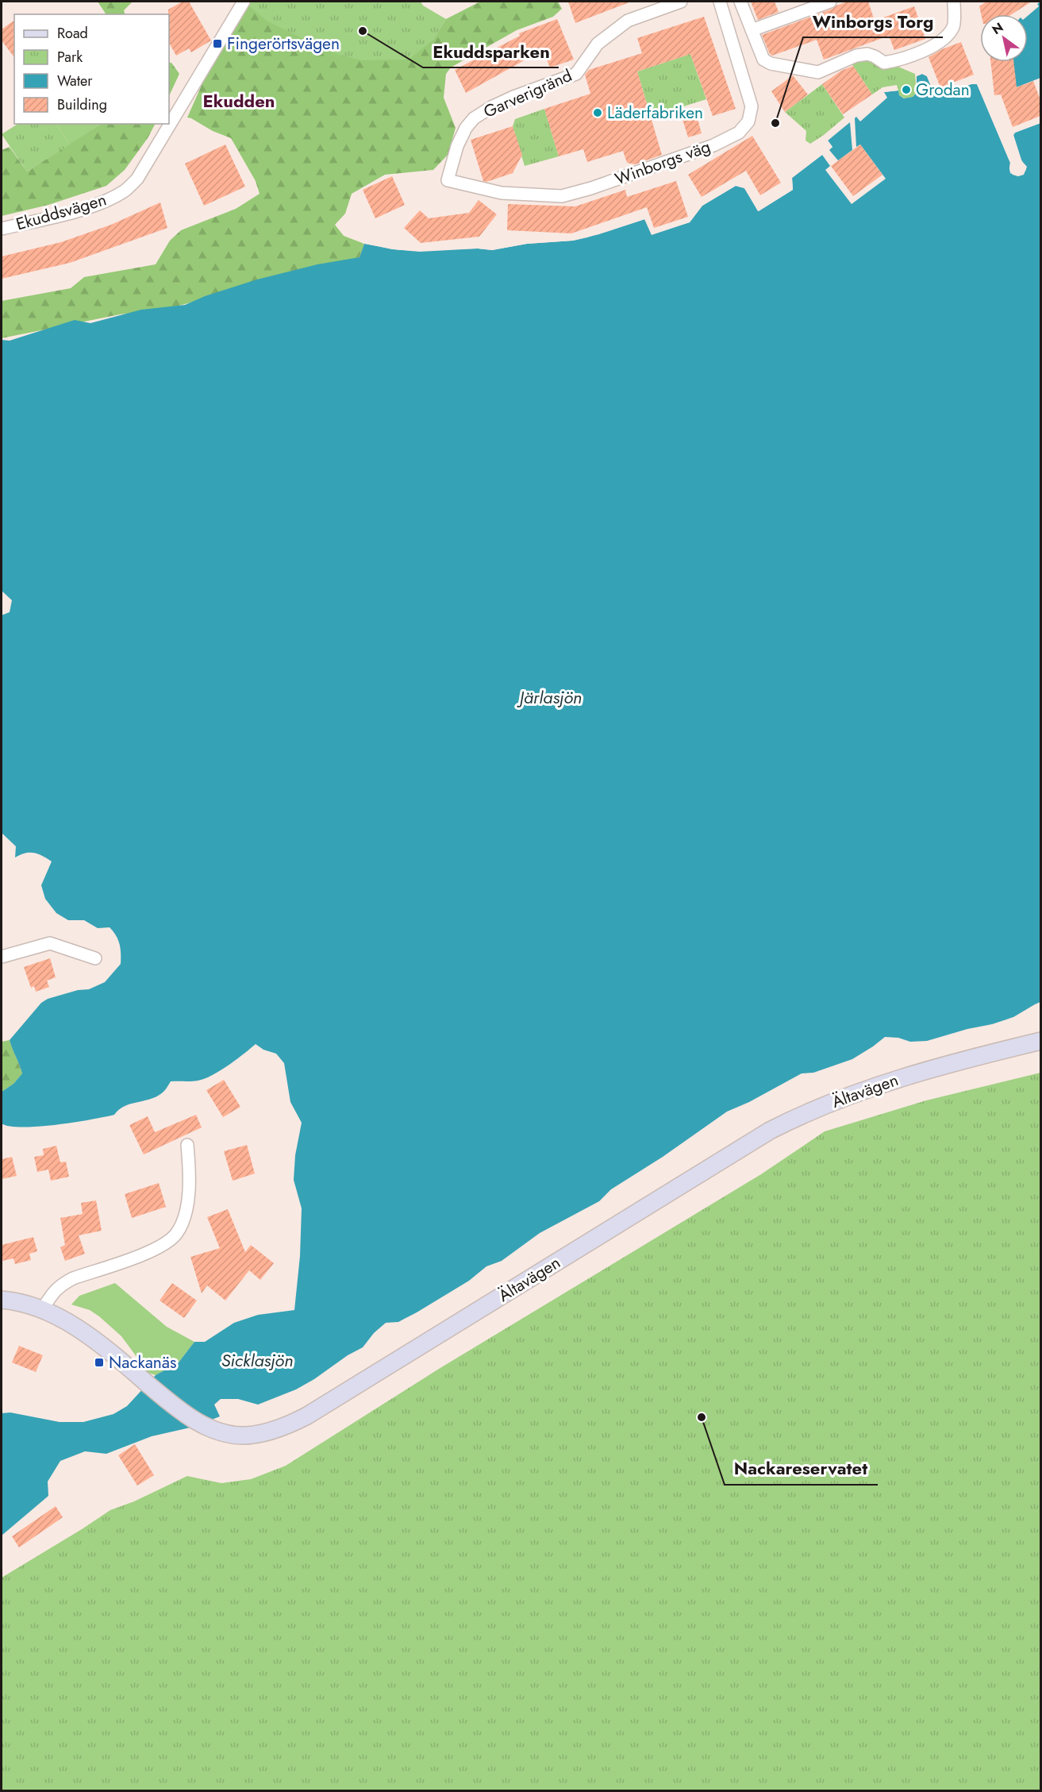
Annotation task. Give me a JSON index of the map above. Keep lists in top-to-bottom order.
{
  "streets": {
    "main road": ["Ältavägen"],
    "street": ["Garverigränd", "Winborgs väg", "Ekuddsvägen"]
  },
  "crossings": [
    ["Garverigränd", "Winborgs väg"]
  ],
  "districts": ["Ekudden"],
  "water": ["Järlasjön", "Sicklasjön"],
  "places": {
    "other": [
      "Ekuddsparken",
      "Grodan",
      "Läderfabriken",
      "Winborgs Torg",
      "Nackareservatet"
    ],
    "transit": ["Fingerörtsvägen", "Nackanäs"]
  },
  "legend": [
    "Road",
    "Park",
    "Water",
    "Building"
  ],
  "north": "top left"
}
